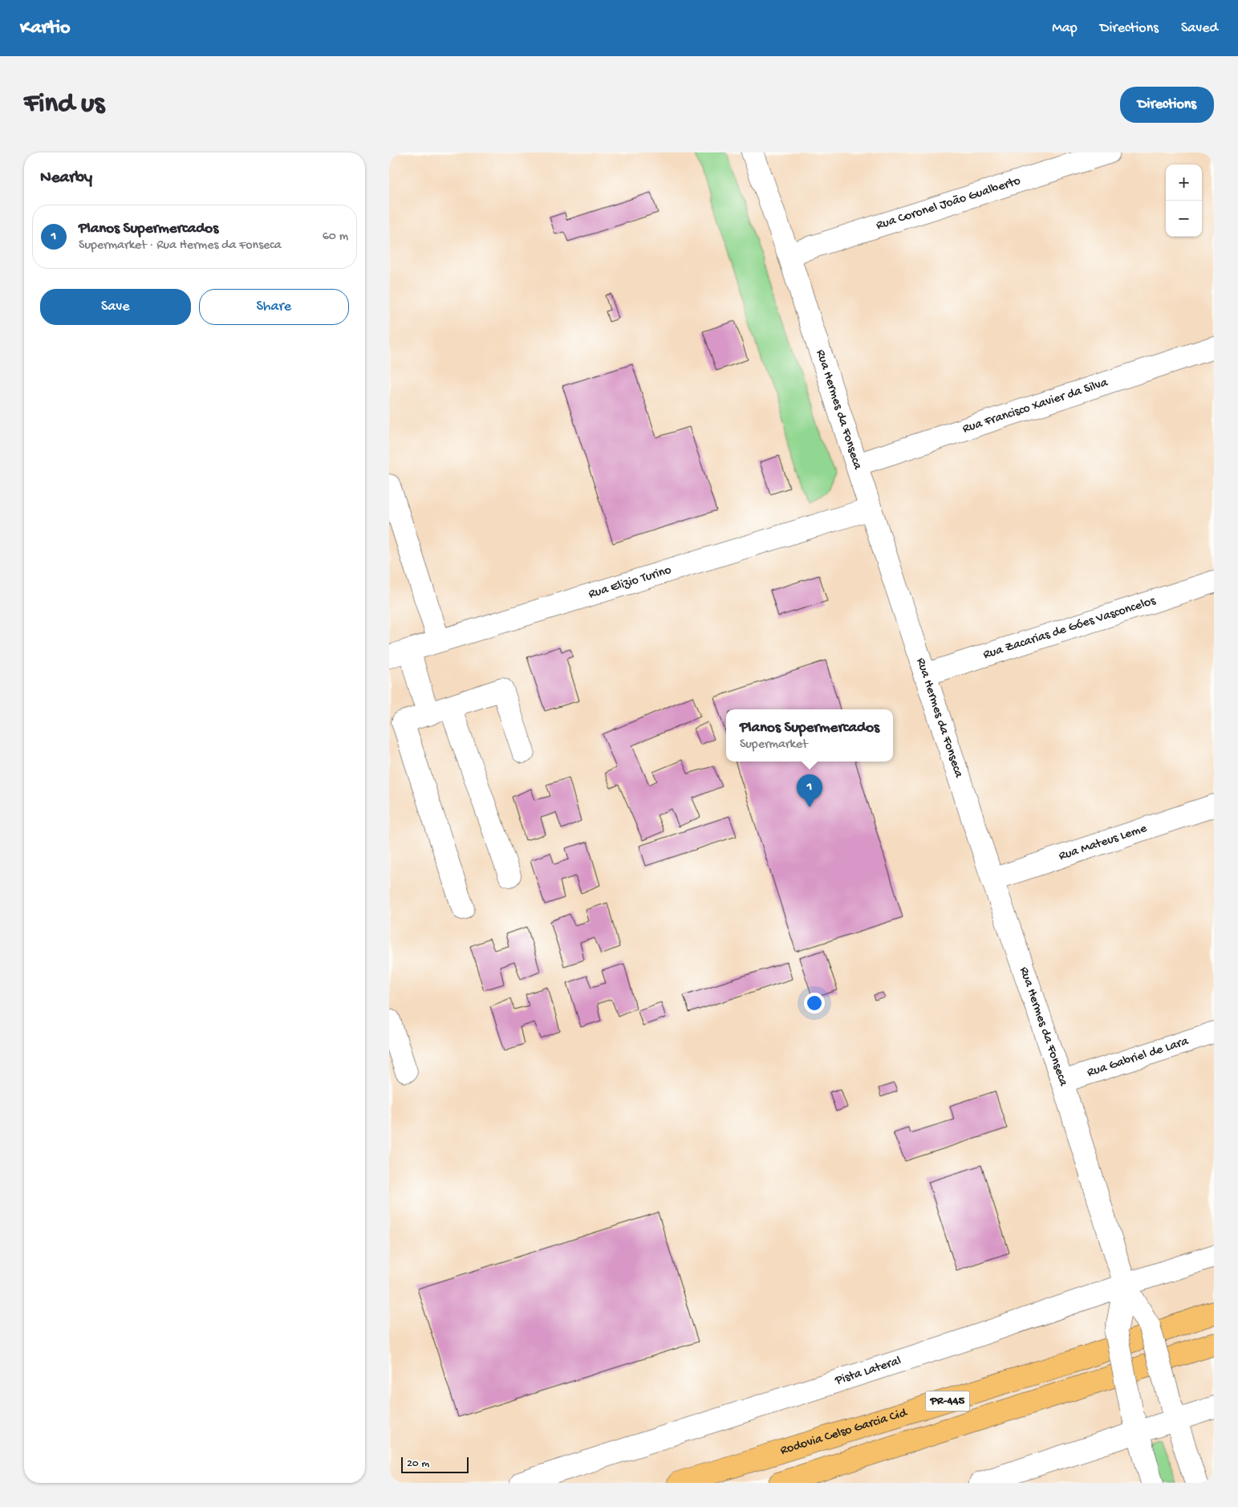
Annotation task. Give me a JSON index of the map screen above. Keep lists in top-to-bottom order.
{
  "streets": {
    "highway": ["PR-445", "Rodovia Celso Garcia Cid"],
    "street": [
      "Rua Coronel João Gualberto",
      "Rua Francisco Xavier da Silva",
      "Rua Hermes da Fonseca",
      "Rua Elizio Turino",
      "Rua Zacarias de Góes Vasconcelos",
      "Rua Mateus Leme",
      "Rua Gabriel de Lara",
      "Pista Lateral"
    ]
  },
  "crossings": [
    ["Rua Coronel João Gualberto", "Rua Hermes da Fonseca"],
    ["Rua Francisco Xavier da Silva", "Rua Hermes da Fonseca"],
    ["Rua Hermes da Fonseca", "Rua Elizio Turino"],
    ["Rua Hermes da Fonseca", "Rua Zacarias de Góes Vasconcelos"],
    ["Rua Hermes da Fonseca", "Rua Mateus Leme"],
    ["Rua Hermes da Fonseca", "Rua Gabriel de Lara"],
    ["Rua Hermes da Fonseca", "Pista Lateral"]
  ],
  "scale_bar": "20 m",
  "page": {
    "header": "Kartio",
    "nav": ["Map", "Directions", "Saved"],
    "buttons": [
      "Directions",
      ["Save", "Share"]
    ],
    "title": "Find us",
    "heading": "Nearby",
    "map_buttons": ["+", "−"],
    "list": [
      {
        "mark": "1",
        "name": "Planos Supermercados",
        "note": "Supermarket · Rua Hermes da Fonseca",
        "value": "60 m"
      }
    ],
    "popup": ["Planos Supermercados", "Supermarket"],
    "pins": "1",
    "scale": "20 m"
  }
}
